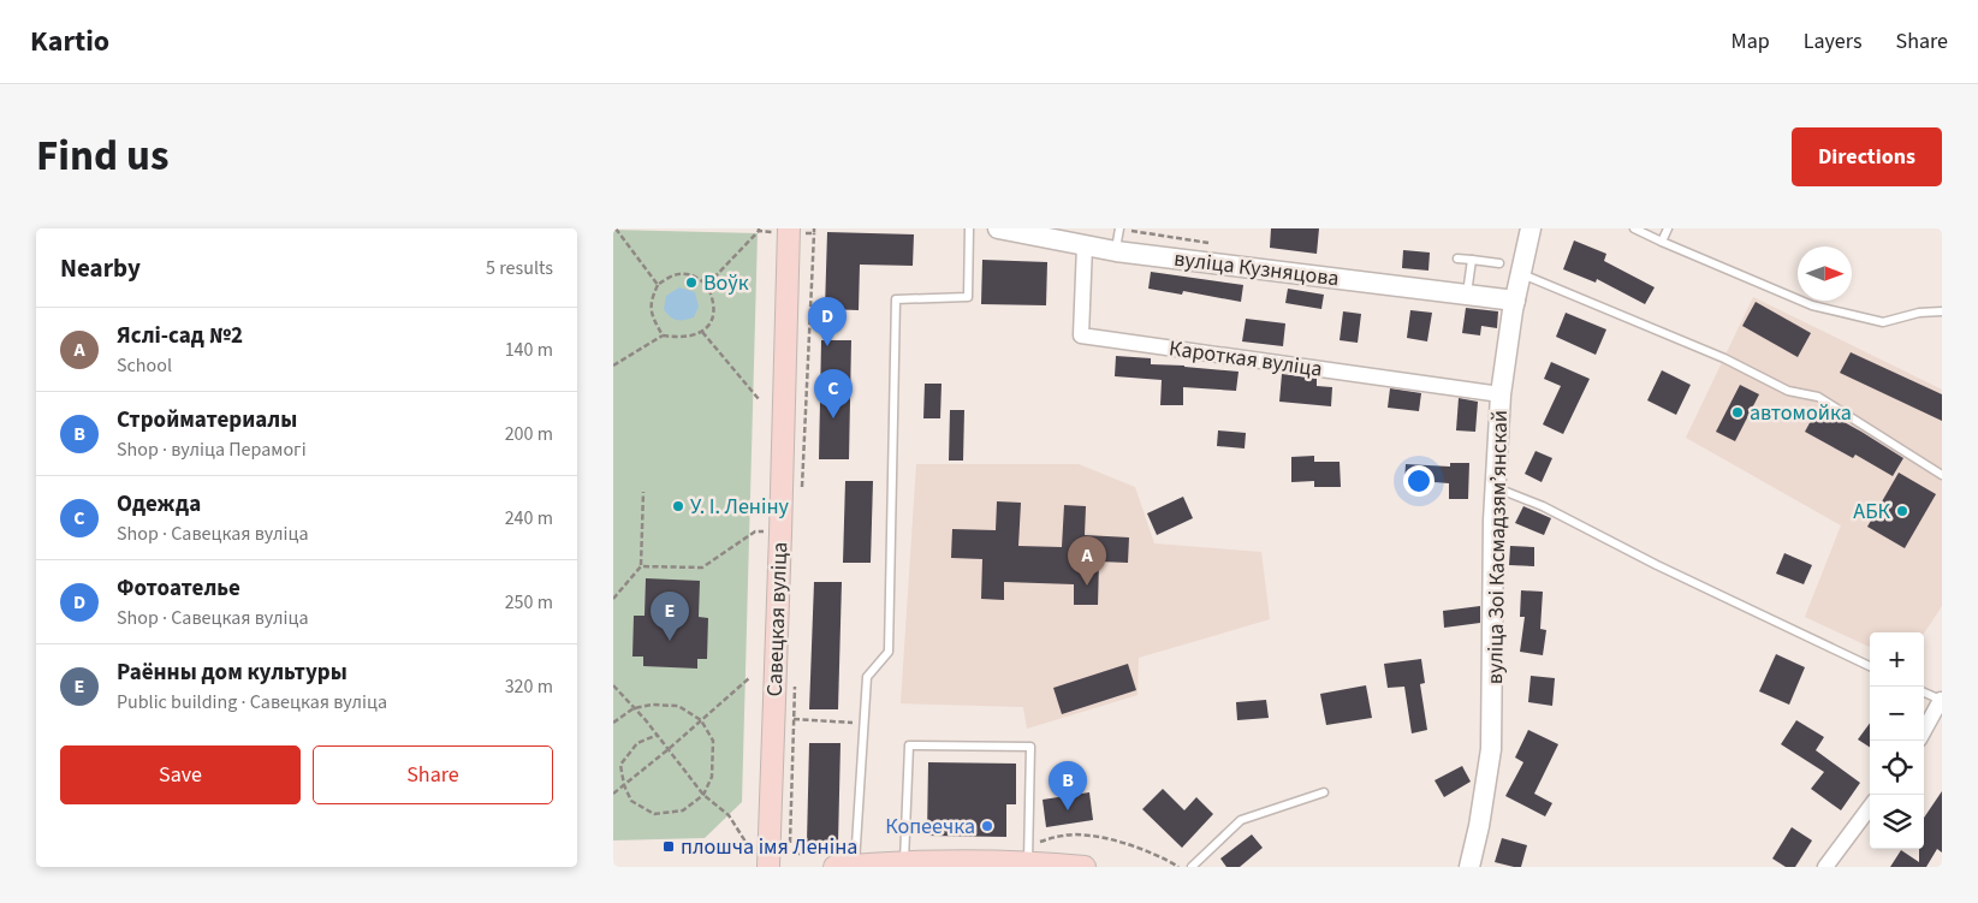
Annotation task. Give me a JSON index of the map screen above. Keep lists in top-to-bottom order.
{
  "streets": {
    "main road": ["Савецкая вуліца"],
    "street": ["вуліца Кузняцова", "Кароткая вуліца", "вуліца Зоі Касмадзямʼянскай"]
  },
  "crossings": [
    ["вуліца Кузняцова", "Кароткая вуліца"],
    ["вуліца Кузняцова", "вуліца Зоі Касмадзямʼянскай"],
    ["Кароткая вуліца", "вуліца Зоі Касмадзямʼянскай"]
  ],
  "places": {
    "other": [
      "Воўк",
      "автомойка",
      "У. І. Леніну",
      "АБК",
      "Копеечка"
    ],
    "transit": ["плошча імя Леніна"]
  },
  "north": "right",
  "page": {
    "header": "Kartio",
    "nav": ["Map", "Layers", "Share"],
    "title": "Find us",
    "buttons": [
      "Directions",
      ["Save", "Share"]
    ],
    "heading": ["Nearby", "5 results"],
    "pins": [
      "D",
      "C",
      "A",
      "E",
      "B"
    ],
    "list": [
      {
        "mark": "A",
        "name": "Яслі-сад №2",
        "note": "School",
        "value": "140 m"
      },
      {
        "mark": "B",
        "name": "Стройматериалы",
        "note": "Shop · вуліца Перамогі",
        "value": "200 m"
      },
      {
        "mark": "C",
        "name": "Одежда",
        "note": "Shop · Савецкая вуліца",
        "value": "240 m"
      },
      {
        "mark": "D",
        "name": "Фотоателье",
        "note": "Shop · Савецкая вуліца",
        "value": "250 m"
      },
      {
        "mark": "E",
        "name": "Раённы дом культуры",
        "note": "Public building · Савецкая вуліца",
        "value": "320 m"
      }
    ],
    "map_buttons": ["+", "−"]
  }
}
